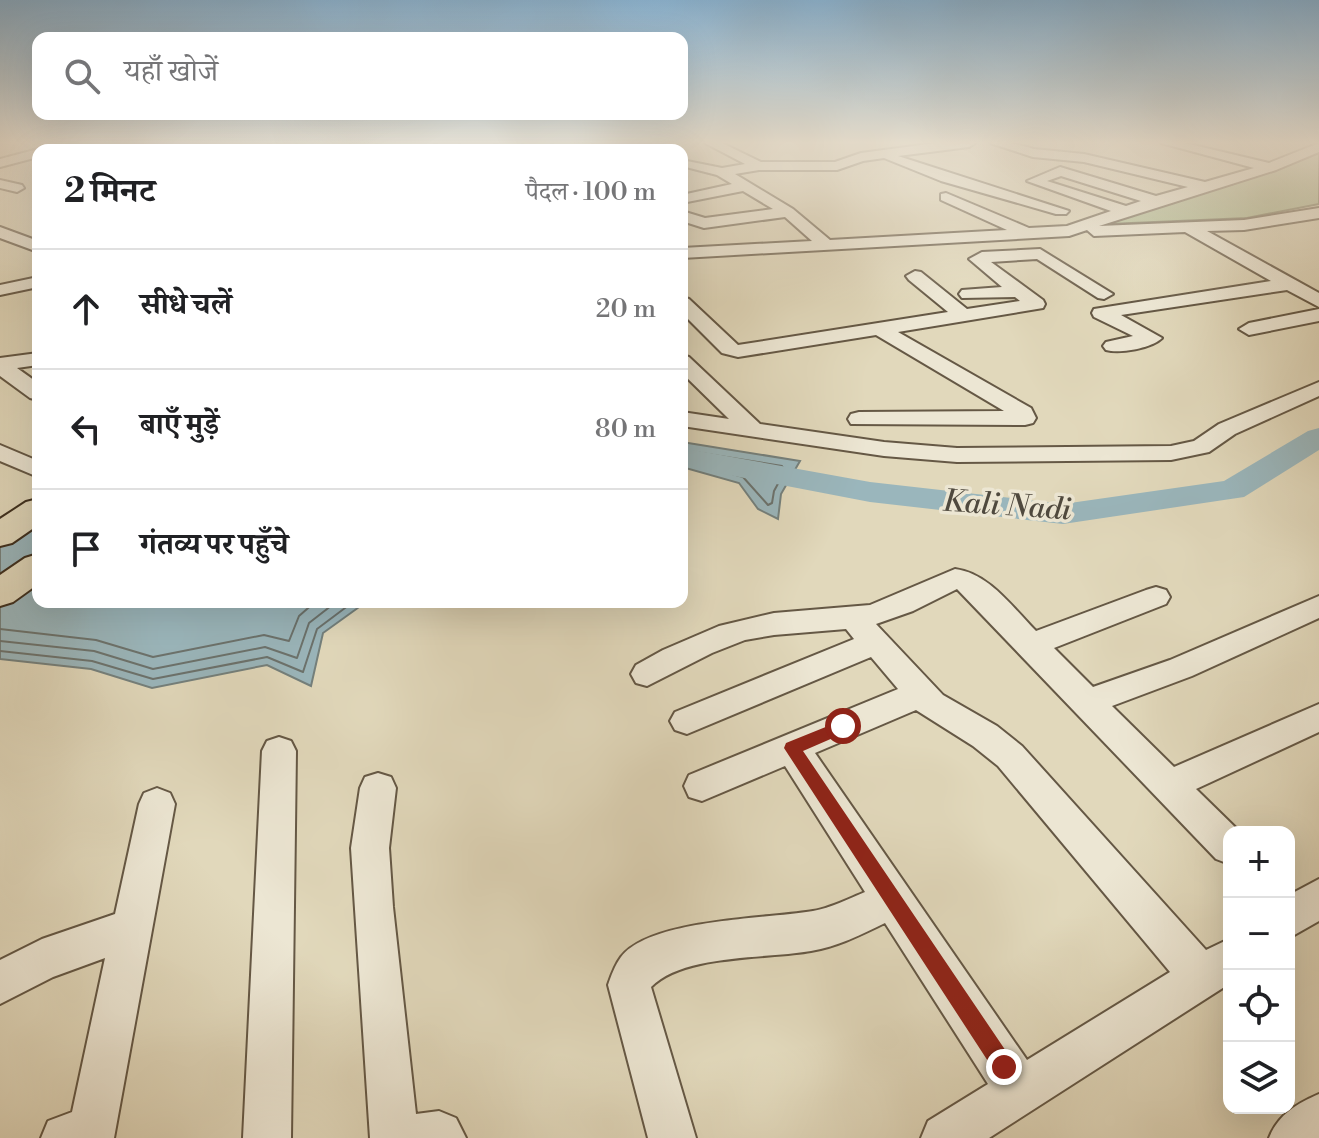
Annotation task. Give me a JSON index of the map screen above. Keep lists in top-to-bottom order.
{
  "water": ["Kali Nadi"],
  "page": {
    "search": "यहाँ खोजें",
    "heading": ["2 मिनट", "पैदल · 100 m"],
    "list": [
      ["सीधे चलें", "20 m"],
      ["बाएँ मुड़ें", "80 m"],
      "गंतव्य पर पहुँचे"
    ],
    "map_buttons": ["+", "−"]
  }
}
